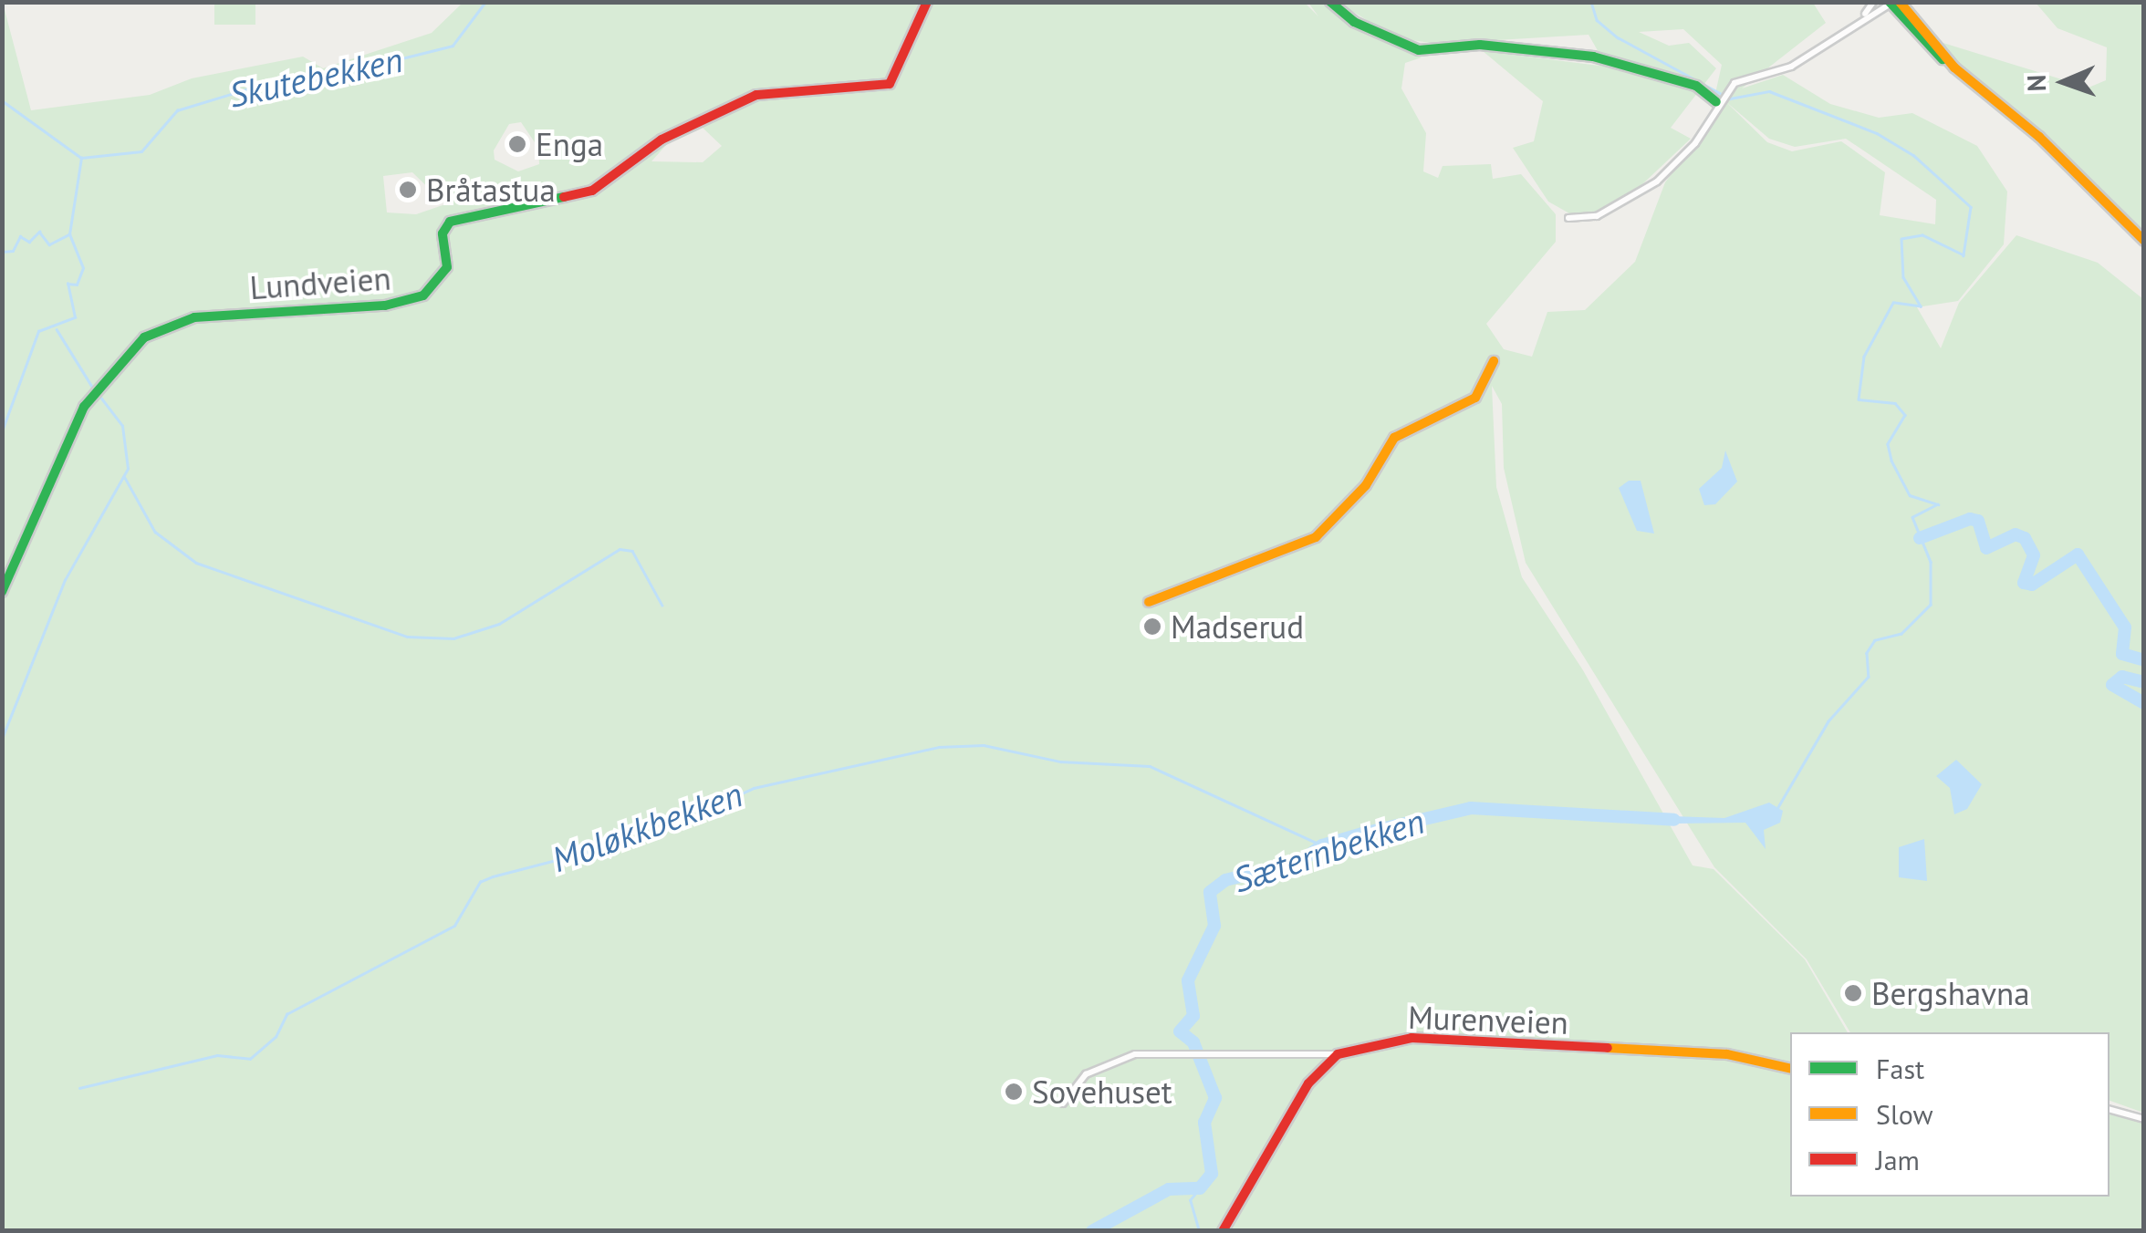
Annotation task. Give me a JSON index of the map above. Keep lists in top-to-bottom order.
{
  "streets": {
    "street": ["Lundveien", "Murenveien"]
  },
  "water": ["Skutebekken", "Moløkkbekken", "Sæternbekken"],
  "places": [
    "Enga",
    "Bråtastua",
    "Madserud",
    "Bergshavna",
    "Sovehuset"
  ],
  "legend": ["Fast", "Slow", "Jam"],
  "north": "left"
}
